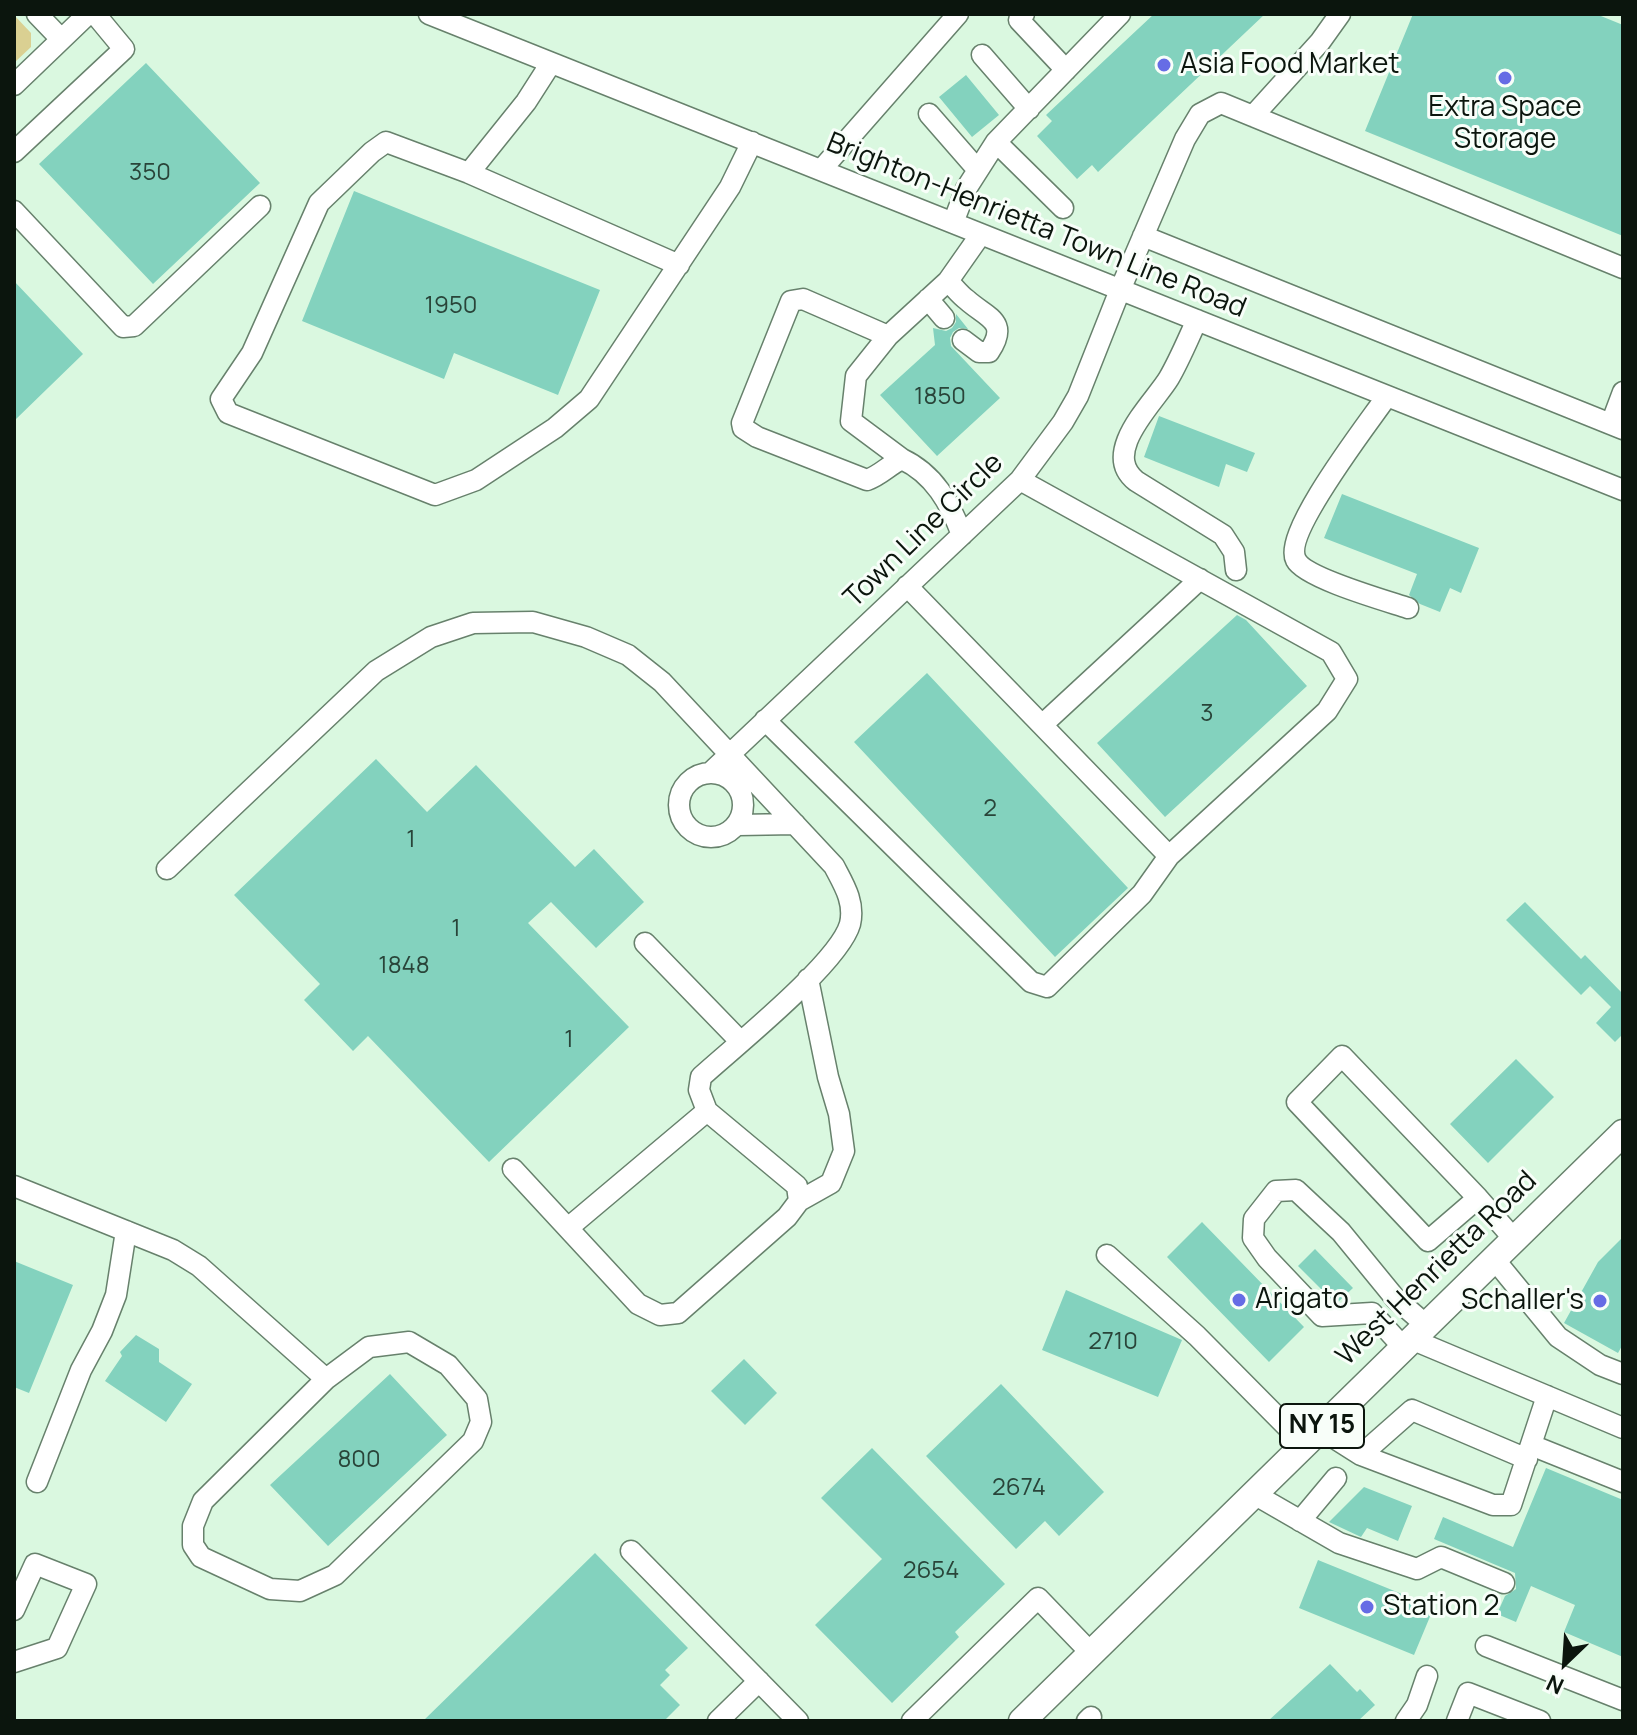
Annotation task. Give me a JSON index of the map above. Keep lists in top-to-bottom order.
{
  "streets": {
    "main road": ["West Henrietta Road", "NY 15"],
    "street": ["Brighton-Henrietta Town Line Road", "Town Line Circle"]
  },
  "crossings": [
    ["Brighton-Henrietta Town Line Road", "Town Line Circle"]
  ],
  "places": [
    "Asia Food Market",
    "Extra Space Storage",
    "Arigato",
    "Schaller's",
    "Station 2"
  ],
  "house_numbers": [
    "350",
    "1950",
    "1850",
    "3",
    "2",
    "1",
    "1",
    "1848",
    "1",
    "2710",
    "800",
    "2674",
    "2654"
  ],
  "north": "bottom left"
}
